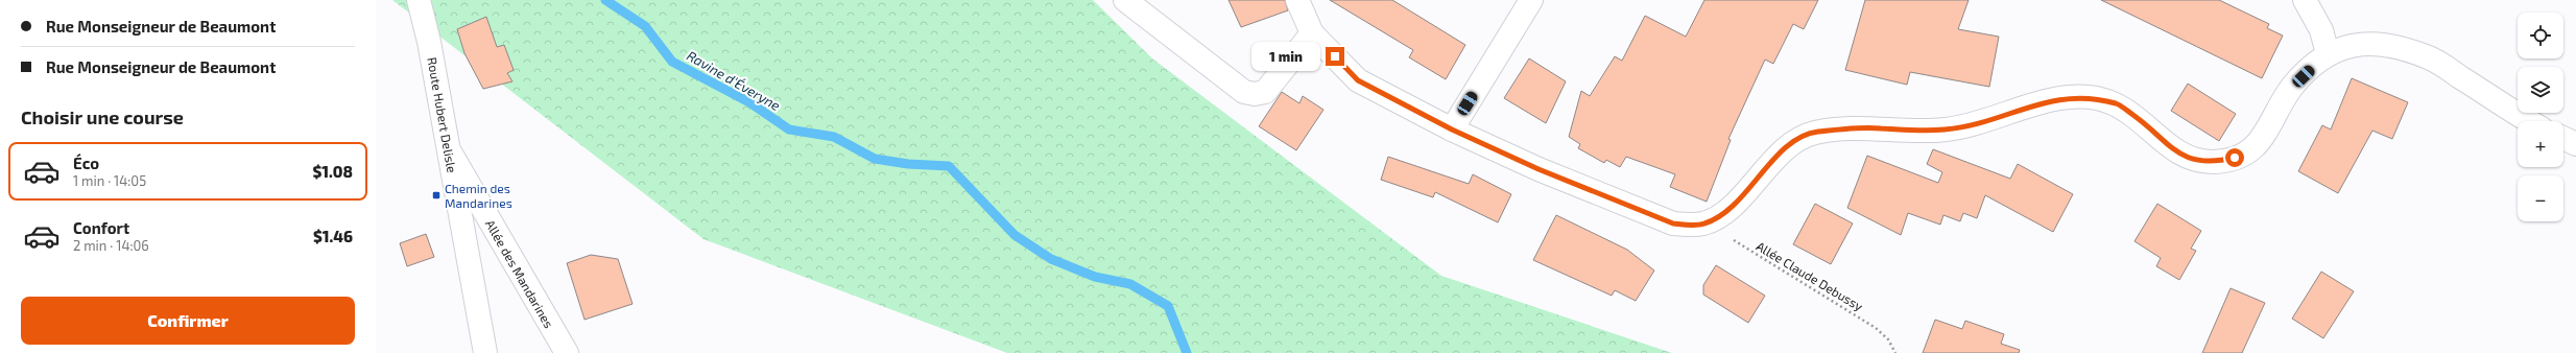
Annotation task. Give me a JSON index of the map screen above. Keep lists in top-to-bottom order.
{
  "streets": {
    "street": ["Route Hubert Delisle", "Allée des Mandarines"],
    "path": ["Allée Claude Debussy"]
  },
  "crossings": [
    ["Route Hubert Delisle", "Allée des Mandarines"]
  ],
  "water": ["Ravine d'Éveryne"],
  "places": {
    "transit": ["Chemin des Mandarines"]
  },
  "page": {
    "banner": ["Rue Monseigneur de Beaumont", "Rue Monseigneur de Beaumont"],
    "map_buttons": ["+", "−"],
    "bubble": "1 min",
    "heading": "Choisir une course",
    "list": [
      {
        "name": "Éco",
        "note": "1 min · 14:05",
        "value": "$1.08"
      },
      {
        "name": "Confort",
        "note": "2 min · 14:06",
        "value": "$1.46"
      }
    ],
    "buttons": "Confirmer"
  }
}
